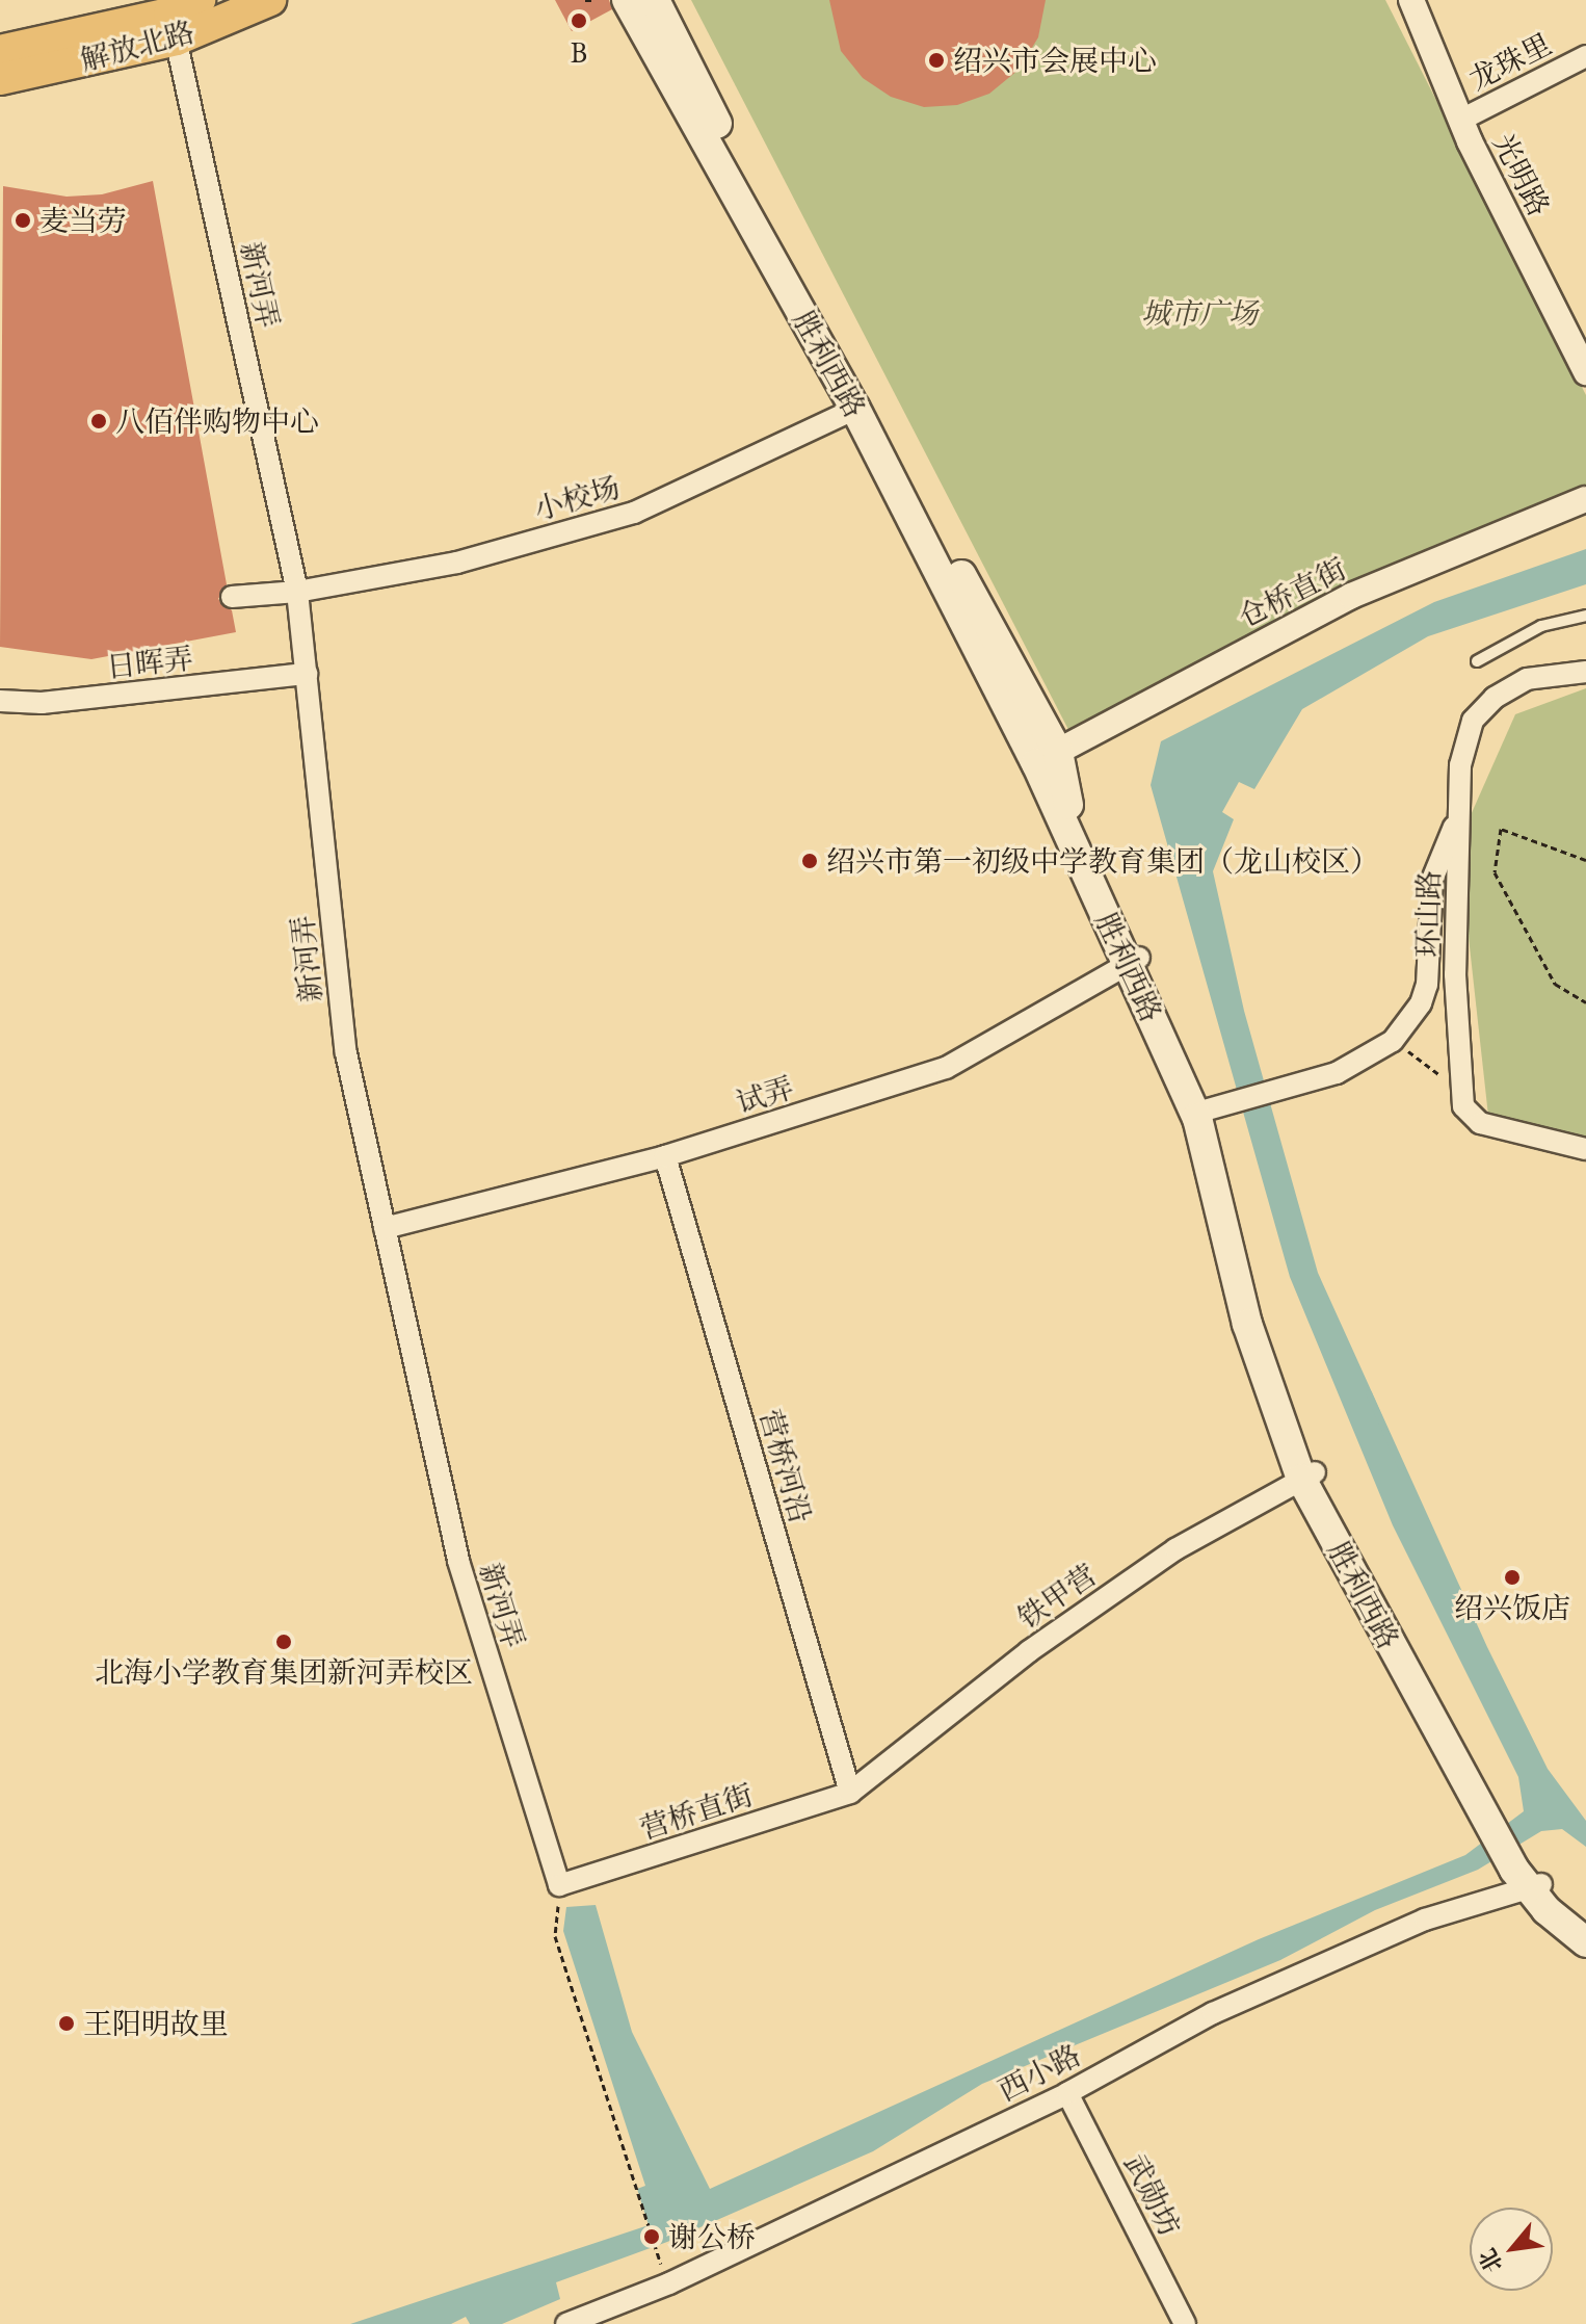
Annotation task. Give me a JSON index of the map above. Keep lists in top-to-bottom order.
{
  "streets": {
    "main road": ["解放北路", "胜利西路"],
    "street": [
      "龙珠里",
      "光明路",
      "新河弄",
      "小校场",
      "仓桥直街",
      "日晖弄",
      "环山路",
      "试弄",
      "营桥河沿",
      "铁甲营",
      "营桥直街",
      "西小路",
      "武勋坊"
    ]
  },
  "crossings": [
    ["解放北路", "新河弄"],
    ["龙珠里", "光明路"],
    ["新河弄", "小校场"],
    ["新河弄", "日晖弄"],
    ["新河弄", "试弄"],
    ["新河弄", "营桥直街"],
    ["胜利西路", "小校场"],
    ["胜利西路", "仓桥直街"],
    ["胜利西路", "试弄"],
    ["胜利西路", "铁甲营"],
    ["胜利西路", "西小路"],
    ["试弄", "营桥河沿"],
    ["营桥河沿", "铁甲营"],
    ["营桥河沿", "营桥直街"],
    ["铁甲营", "营桥直街"],
    ["西小路", "武勋坊"]
  ],
  "parks": ["城市广场"],
  "places": [
    "B",
    "绍兴市会展中心",
    "麦当劳",
    "八佰伴购物中心",
    "绍兴市第一初级中学教育集团（龙山校区）",
    "绍兴饭店",
    "北海小学教育集团新河弄校区",
    "王阳明故里",
    "谢公桥"
  ],
  "north": "bottom left"
}
